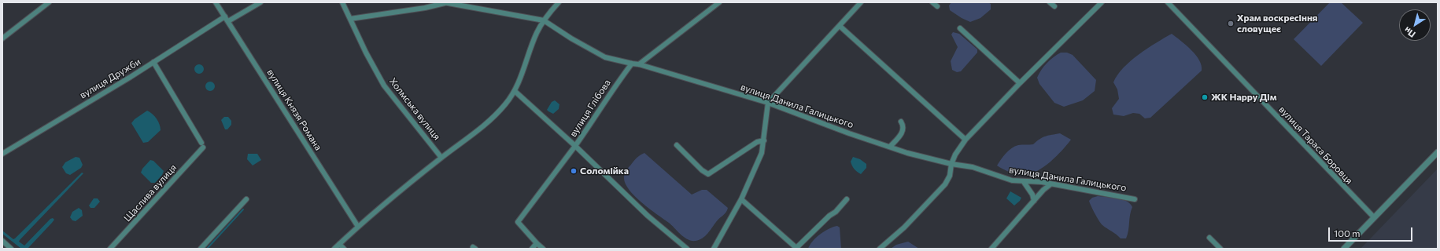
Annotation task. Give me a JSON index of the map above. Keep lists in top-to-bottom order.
{
  "streets": {
    "street": [
      "вулиця Дружби",
      "вулиця Данила Галицького",
      "вулиця Глібова",
      "Холмська вулиця",
      "вулиця Князя Романа",
      "вулиця Тараса Боровця",
      "Щаслива вулиця"
    ]
  },
  "crossings": [
    ["вулиця Дружби", "вулиця Князя Романа"],
    ["вулиця Дружби", "Щаслива вулиця"],
    ["вулиця Данила Галицького", "вулиця Глібова"]
  ],
  "places": ["Храм воскресіння словущеє", "ЖК Happy Дім", "Соломійка"],
  "scale_bar": "100 m",
  "north": "bottom left"
}
